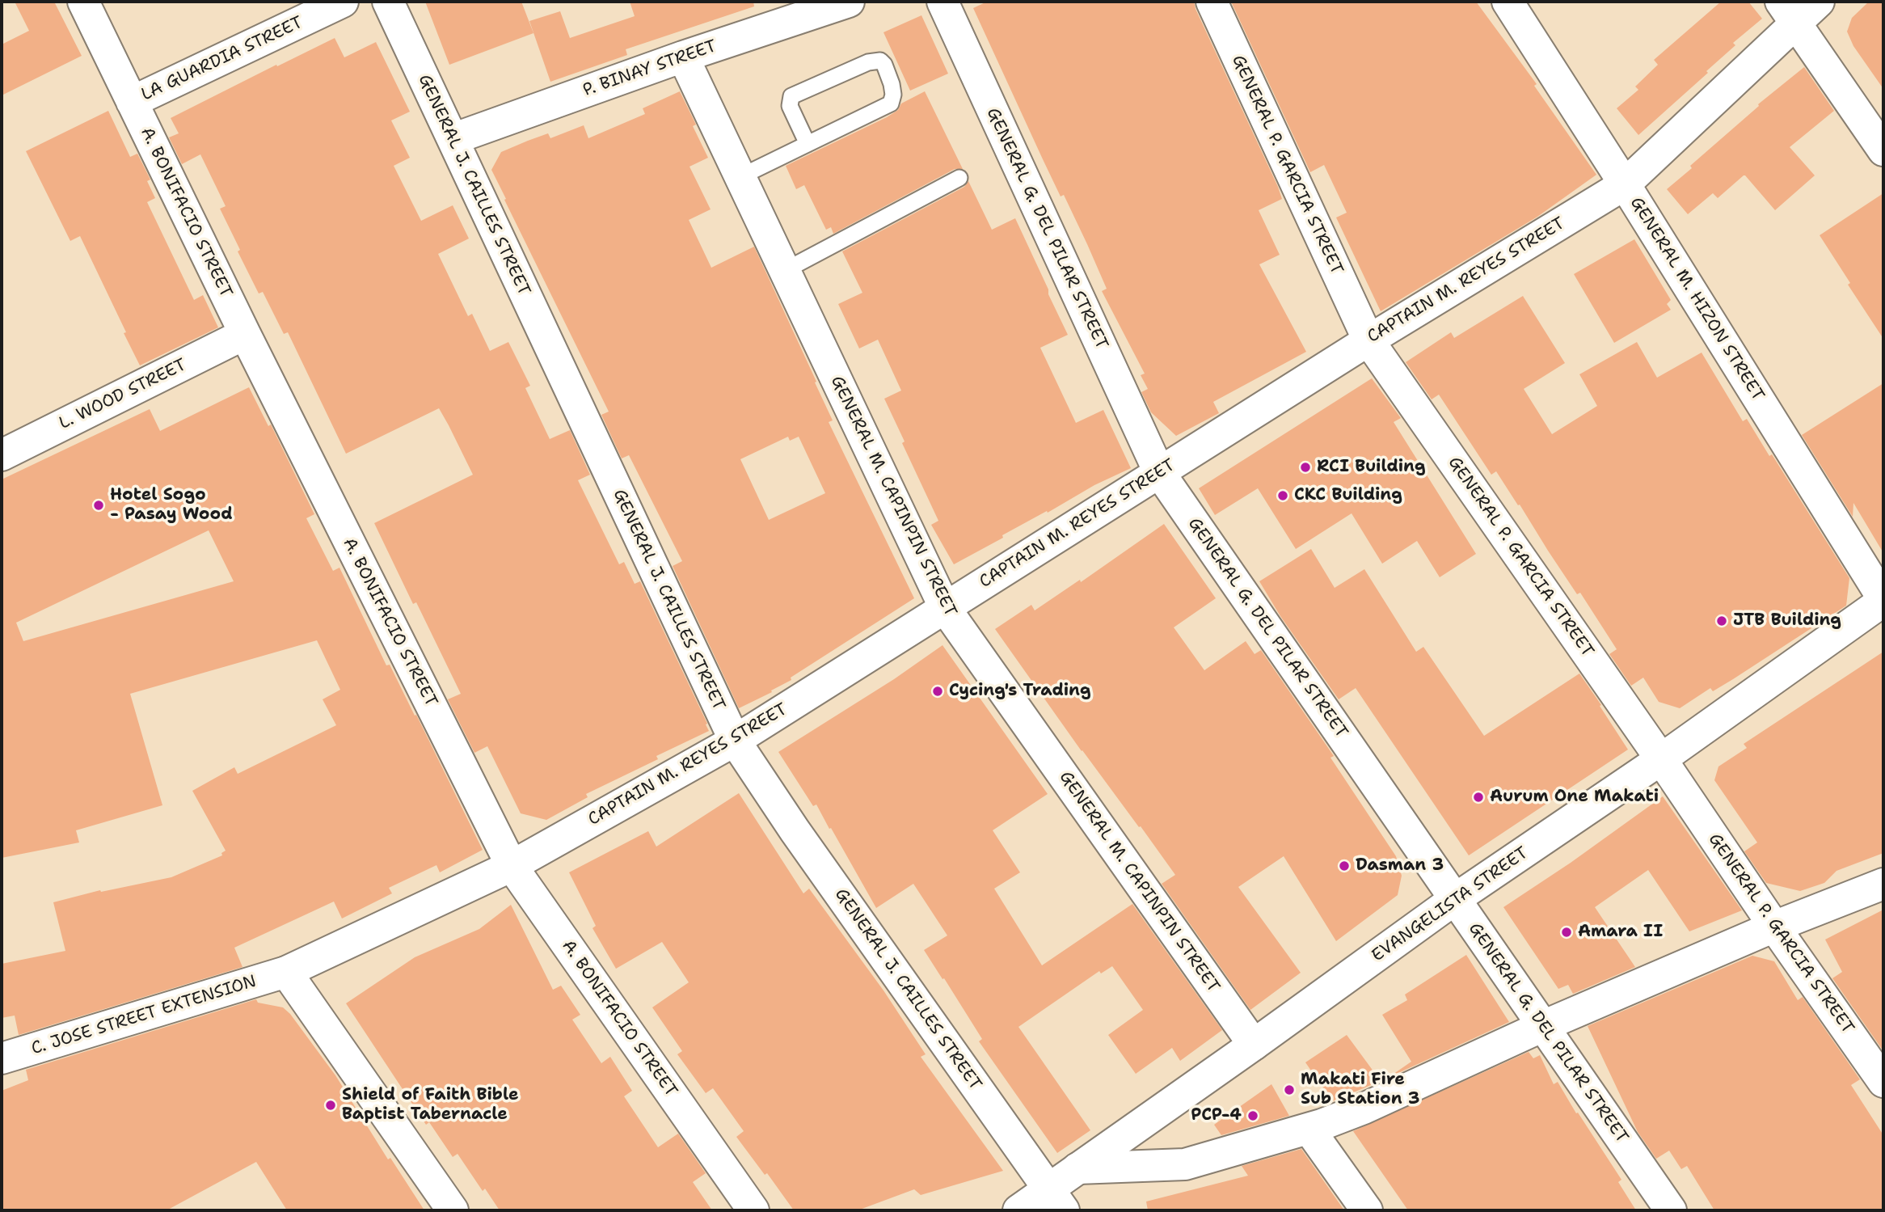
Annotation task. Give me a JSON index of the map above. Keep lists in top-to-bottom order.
{
  "streets": {
    "street": [
      "LA GUARDIA STREET",
      "P. BINAY STREET",
      "GENERAL P. GARCIA STREET",
      "GENERAL J. CAILLES STREET",
      "A. BONIFACIO STREET",
      "GENERAL G. DEL PILAR STREET",
      "CAPTAIN M. REYES STREET",
      "GENERAL M. HIZON STREET",
      "L. WOOD STREET",
      "GENERAL M. CAPINPIN STREET",
      "EVANGELISTA STREET",
      "C. JOSE STREET EXTENSION"
    ]
  },
  "crossings": [
    ["LA GUARDIA STREET", "A. BONIFACIO STREET"],
    ["P. BINAY STREET", "GENERAL J. CAILLES STREET"],
    ["P. BINAY STREET", "GENERAL M. CAPINPIN STREET"],
    ["GENERAL P. GARCIA STREET", "CAPTAIN M. REYES STREET"],
    ["GENERAL P. GARCIA STREET", "EVANGELISTA STREET"],
    ["GENERAL J. CAILLES STREET", "CAPTAIN M. REYES STREET"],
    ["GENERAL J. CAILLES STREET", "EVANGELISTA STREET"],
    ["A. BONIFACIO STREET", "CAPTAIN M. REYES STREET"],
    ["A. BONIFACIO STREET", "L. WOOD STREET"],
    ["GENERAL G. DEL PILAR STREET", "CAPTAIN M. REYES STREET"],
    ["GENERAL G. DEL PILAR STREET", "EVANGELISTA STREET"],
    ["CAPTAIN M. REYES STREET", "GENERAL M. HIZON STREET"],
    ["CAPTAIN M. REYES STREET", "GENERAL M. CAPINPIN STREET"],
    ["CAPTAIN M. REYES STREET", "C. JOSE STREET EXTENSION"],
    ["GENERAL M. HIZON STREET", "EVANGELISTA STREET"],
    ["GENERAL M. CAPINPIN STREET", "EVANGELISTA STREET"]
  ],
  "places": [
    "RCI Building",
    "CKC Building",
    "Hotel Sogo - Pasay Wood",
    "JTB Building",
    "Cycing's Trading",
    "Aurum One Makati",
    "Dasman 3",
    "Amara II",
    "Makati Fire Sub Station 3",
    "Shield of Faith Bible Baptist Tabernacle",
    "PCP-4"
  ]
}
